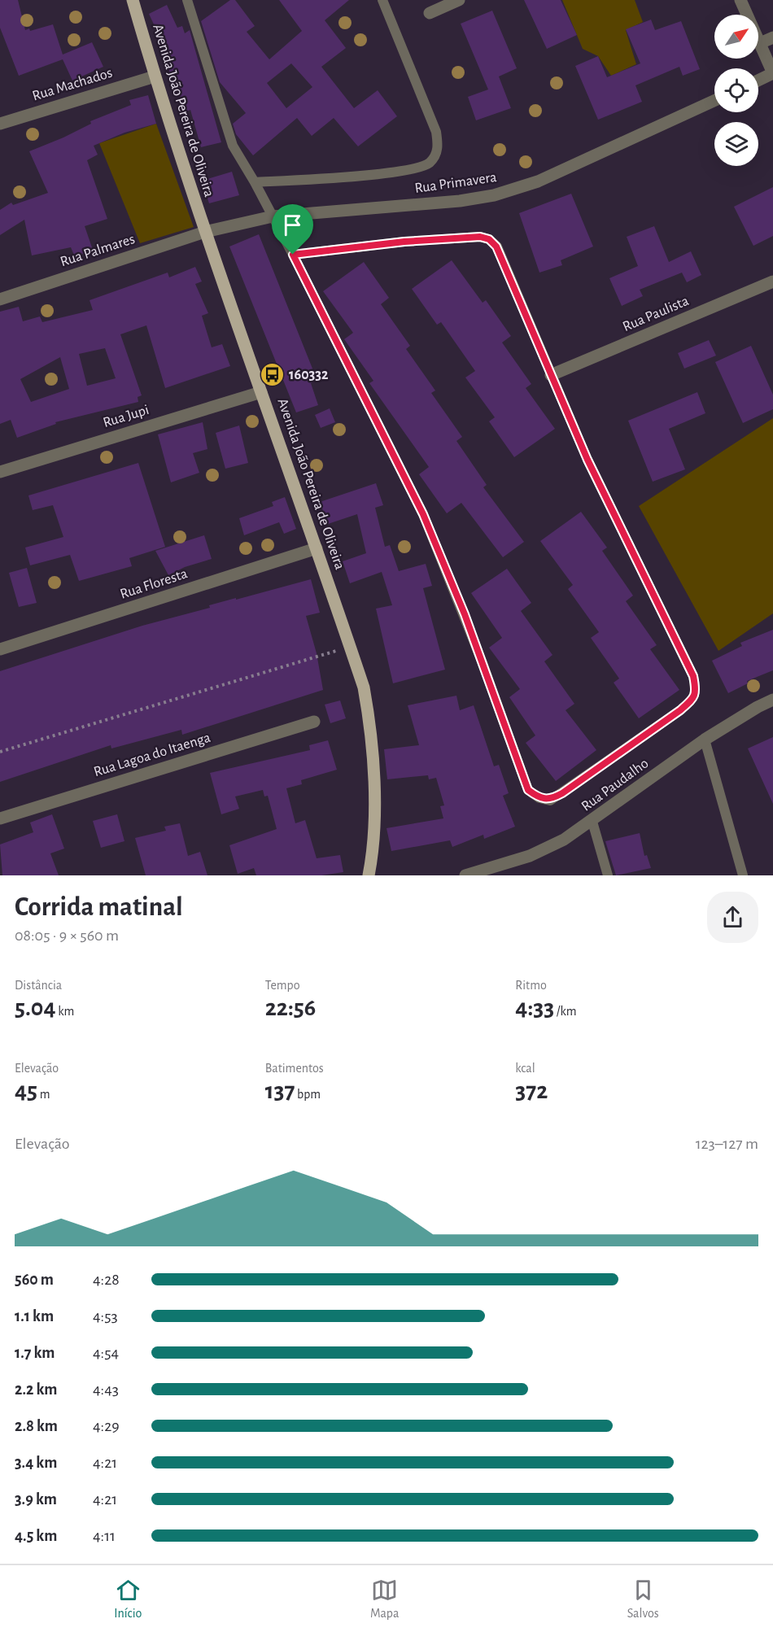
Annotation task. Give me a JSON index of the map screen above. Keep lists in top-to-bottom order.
{
  "streets": {
    "main road": ["Avenida João Pereira de Oliveira"],
    "street": [
      "Rua Machados",
      "Rua Primavera",
      "Rua Palmares",
      "Rua Paulista",
      "Rua Jupi",
      "Rua Floresta",
      "Rua Lagoa do Itaenga",
      "Rua Paudalho"
    ]
  },
  "crossings": [
    ["Rua Machados", "Avenida João Pereira de Oliveira"],
    ["Avenida João Pereira de Oliveira", "Rua Primavera"],
    ["Avenida João Pereira de Oliveira", "Rua Palmares"],
    ["Avenida João Pereira de Oliveira", "Rua Jupi"],
    ["Avenida João Pereira de Oliveira", "Rua Floresta"],
    ["Rua Primavera", "Rua Palmares"]
  ],
  "places": {
    "bus stop": ["160332"]
  },
  "north": "top right",
  "page": {
    "heading": ["Corrida matinal", "08:05 · 9 × 560 m"],
    "stats": [
      ["Distância", "5.04 km"],
      ["Tempo", "22:56"],
      ["Ritmo", "4:33 /km"],
      ["Elevação", "45 m"],
      ["Batimentos", "137 bpm"],
      ["kcal", "372"]
    ],
    "chart": ["Elevação", "123–127 m"],
    "list": [
      {
        "name": "560 m",
        "note": "4:28"
      },
      {
        "name": "1.1 km",
        "note": "4:53"
      },
      {
        "name": "1.7 km",
        "note": "4:54"
      },
      {
        "name": "2.2 km",
        "note": "4:43"
      },
      {
        "name": "2.8 km",
        "note": "4:29"
      },
      {
        "name": "3.4 km",
        "note": "4:21"
      },
      {
        "name": "3.9 km",
        "note": "4:21"
      },
      {
        "name": "4.5 km",
        "note": "4:11"
      }
    ],
    "tabs": ["Início", "Mapa", "Salvos"]
  }
}
